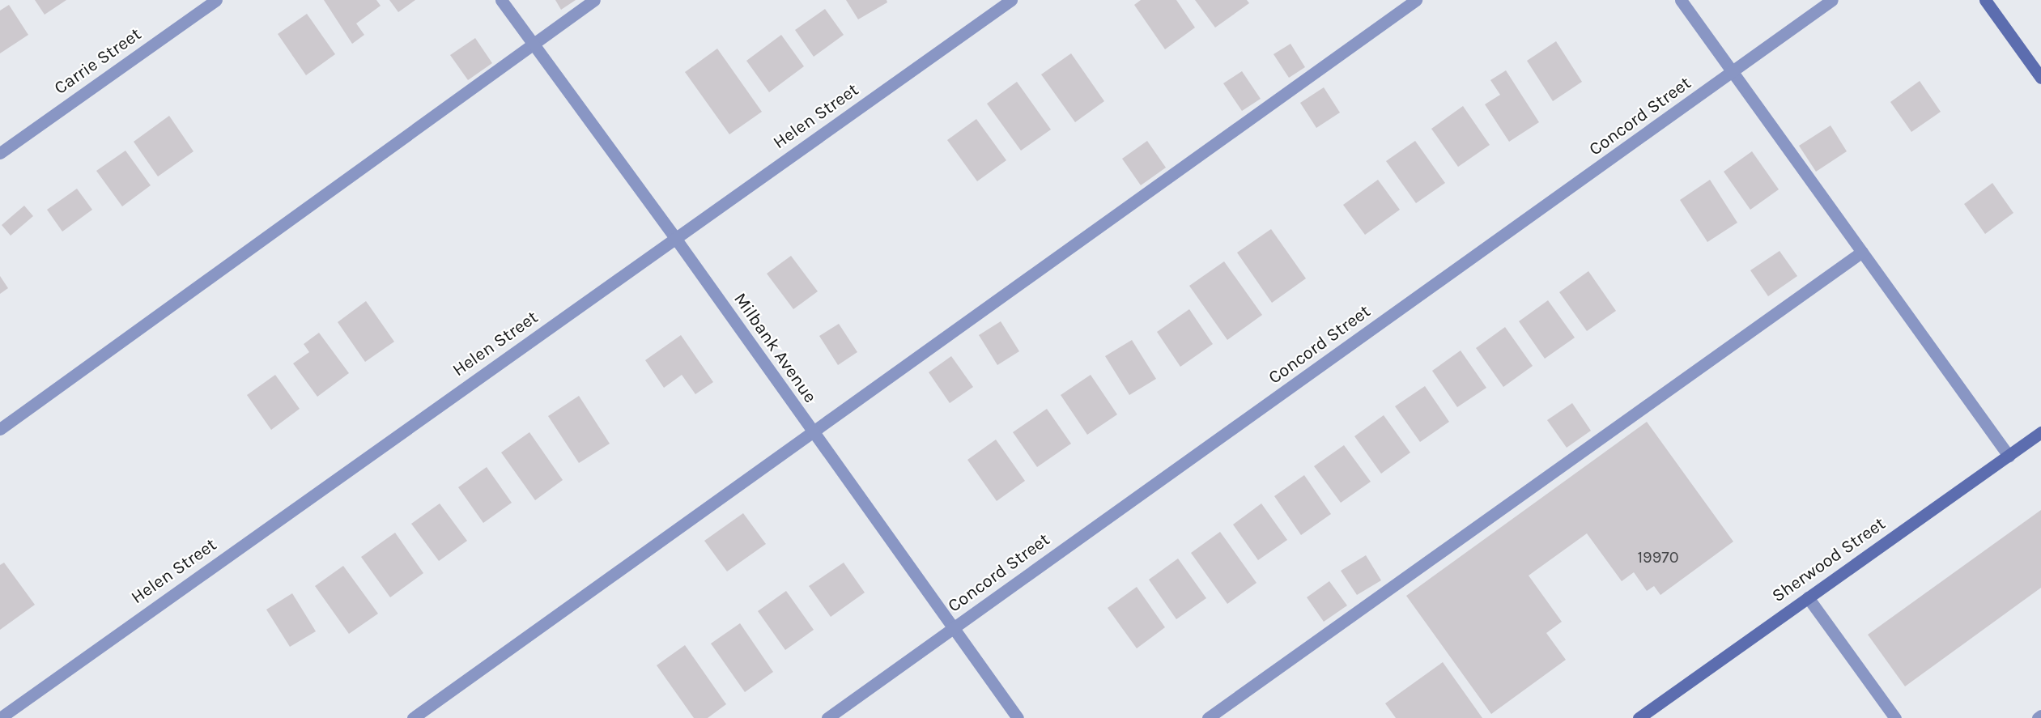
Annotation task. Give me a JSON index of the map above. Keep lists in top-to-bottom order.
{
  "streets": {
    "street": [
      "Carrie Street",
      "Helen Street",
      "Concord Street",
      "Milbank Avenue",
      "Sherwood Street"
    ]
  },
  "crossings": [
    ["Helen Street", "Milbank Avenue"],
    ["Concord Street", "Milbank Avenue"]
  ],
  "house_numbers": ["19970"]
}
